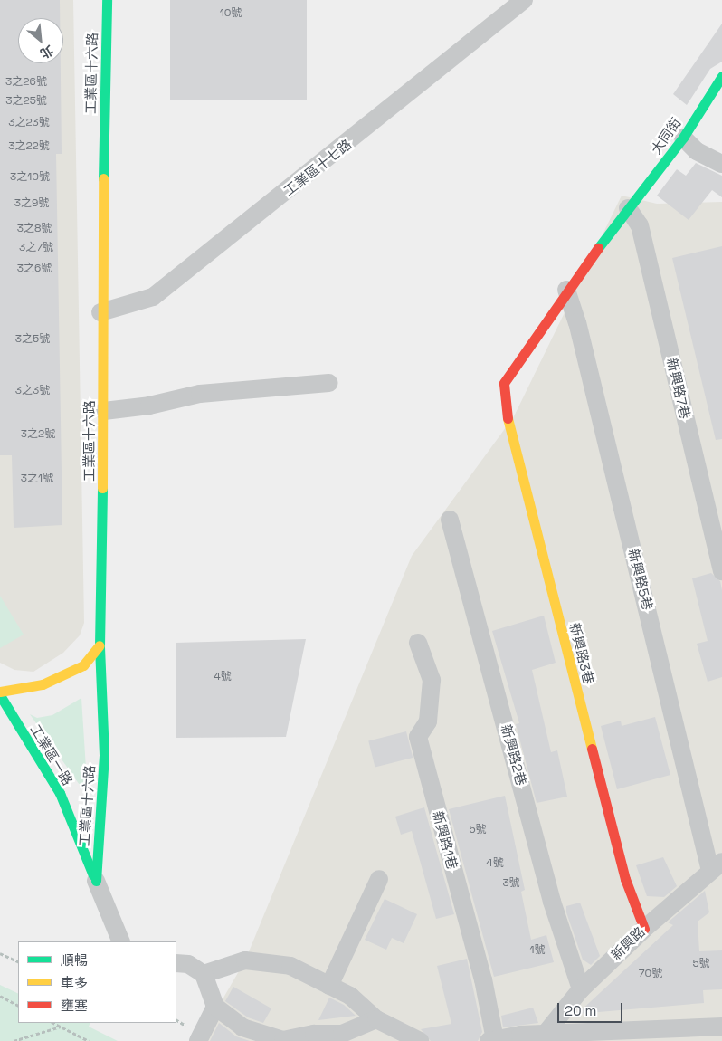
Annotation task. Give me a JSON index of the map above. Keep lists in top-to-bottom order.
{
  "streets": {
    "street": [
      "工業區十六路",
      "大同街",
      "工業區十七路",
      "新興路7巷",
      "新興路5巷",
      "新興路3巷",
      "工業區一路",
      "新興路2巷",
      "新興路1巷",
      "新興路"
    ]
  },
  "crossings": [
    ["工業區十六路", "工業區十七路"],
    ["工業區十六路", "工業區一路"],
    ["大同街", "新興路7巷"],
    ["大同街", "新興路5巷"],
    ["大同街", "新興路3巷"],
    ["新興路5巷", "新興路"],
    ["新興路3巷", "新興路"],
    ["新興路2巷", "新興路"]
  ],
  "house_numbers": [
    "10號",
    "3之26號",
    "3之25號",
    "3之23號",
    "3之22號",
    "3之10號",
    "3之9號",
    "3之8號",
    "3之7號",
    "3之6號",
    "3之5號",
    "3之3號",
    "3之2號",
    "3之1號",
    "4號",
    "5號",
    "4號",
    "3號",
    "1號",
    "5號",
    "70號"
  ],
  "legend": ["順暢", "車多", "壅塞"],
  "scale_bar": "20 m",
  "north": "bottom right"
}
